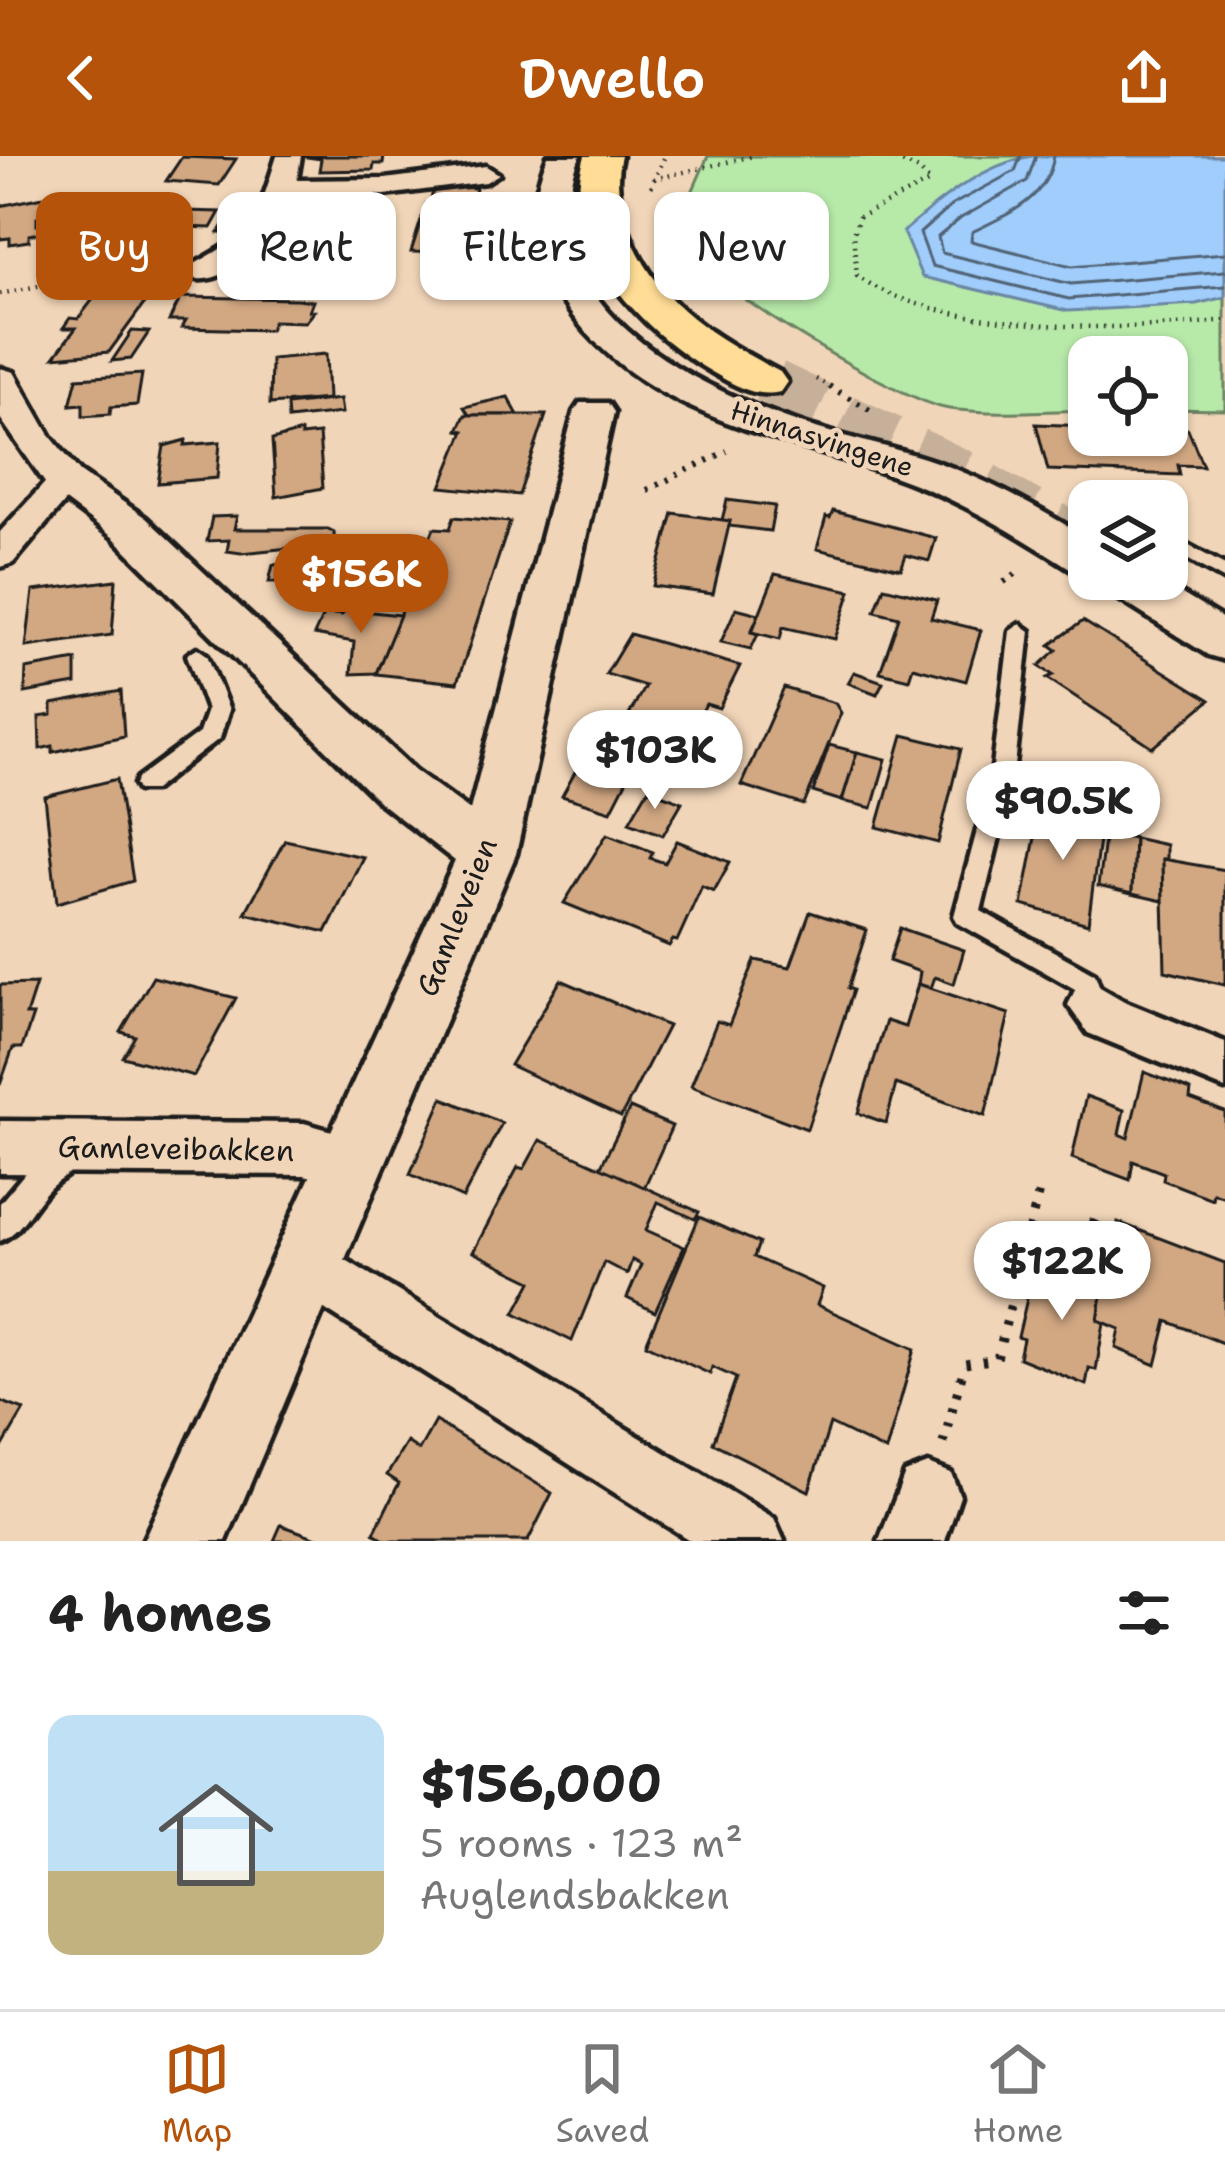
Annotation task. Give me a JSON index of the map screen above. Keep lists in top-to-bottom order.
{
  "streets": {
    "main road": ["Hinnasvingene"],
    "street": ["Gamleveien", "Gamleveibakken"]
  },
  "crossings": [
    ["Gamleveien", "Gamleveibakken"]
  ],
  "page": {
    "header": "Dwello",
    "chip": [
      "Buy",
      "Rent",
      "Filters",
      "New"
    ],
    "price": [
      "$156K",
      "$103K",
      "$90.5K",
      "$122K"
    ],
    "heading": "4 homes",
    "list": [
      {
        "name": "$156,000",
        "note": "5 rooms · 123 m² · Auglendsbakken"
      }
    ],
    "tabs": ["Map", "Saved", "Home"]
  }
}
